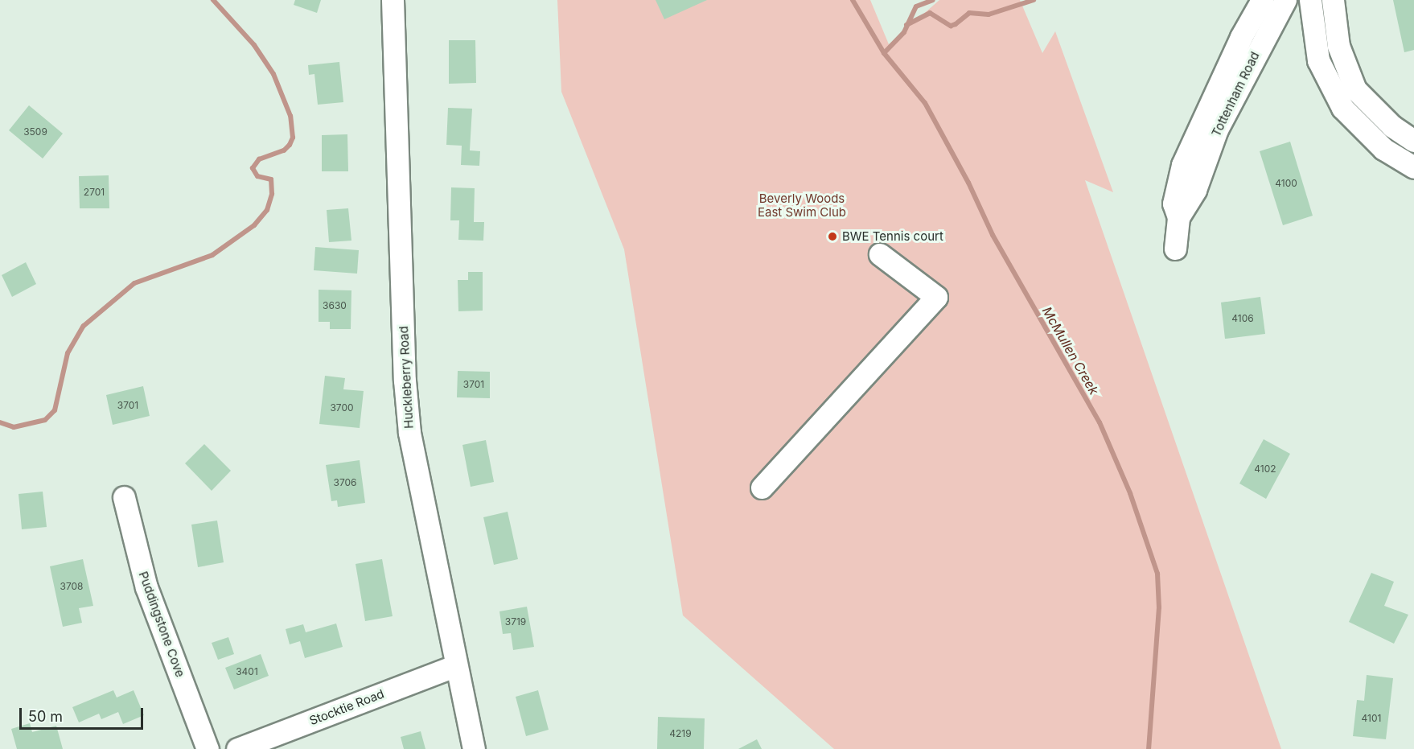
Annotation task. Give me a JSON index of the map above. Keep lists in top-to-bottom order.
{
  "streets": {
    "street": [
      "Tottenham Road",
      "Huckleberry Road",
      "Puddingstone Cove",
      "Stocktie Road"
    ]
  },
  "crossings": [
    ["Huckleberry Road", "Stocktie Road"]
  ],
  "water": ["McMullen Creek"],
  "parks": ["Beverly Woods East Swim Club"],
  "places": ["BWE Tennis court"],
  "house_numbers": [
    "3509",
    "4100",
    "2701",
    "3630",
    "4106",
    "3701",
    "3701",
    "3700",
    "4102",
    "3706",
    "3708",
    "3719",
    "3401",
    "4101",
    "4219"
  ],
  "scale_bar": "50 m"
}
